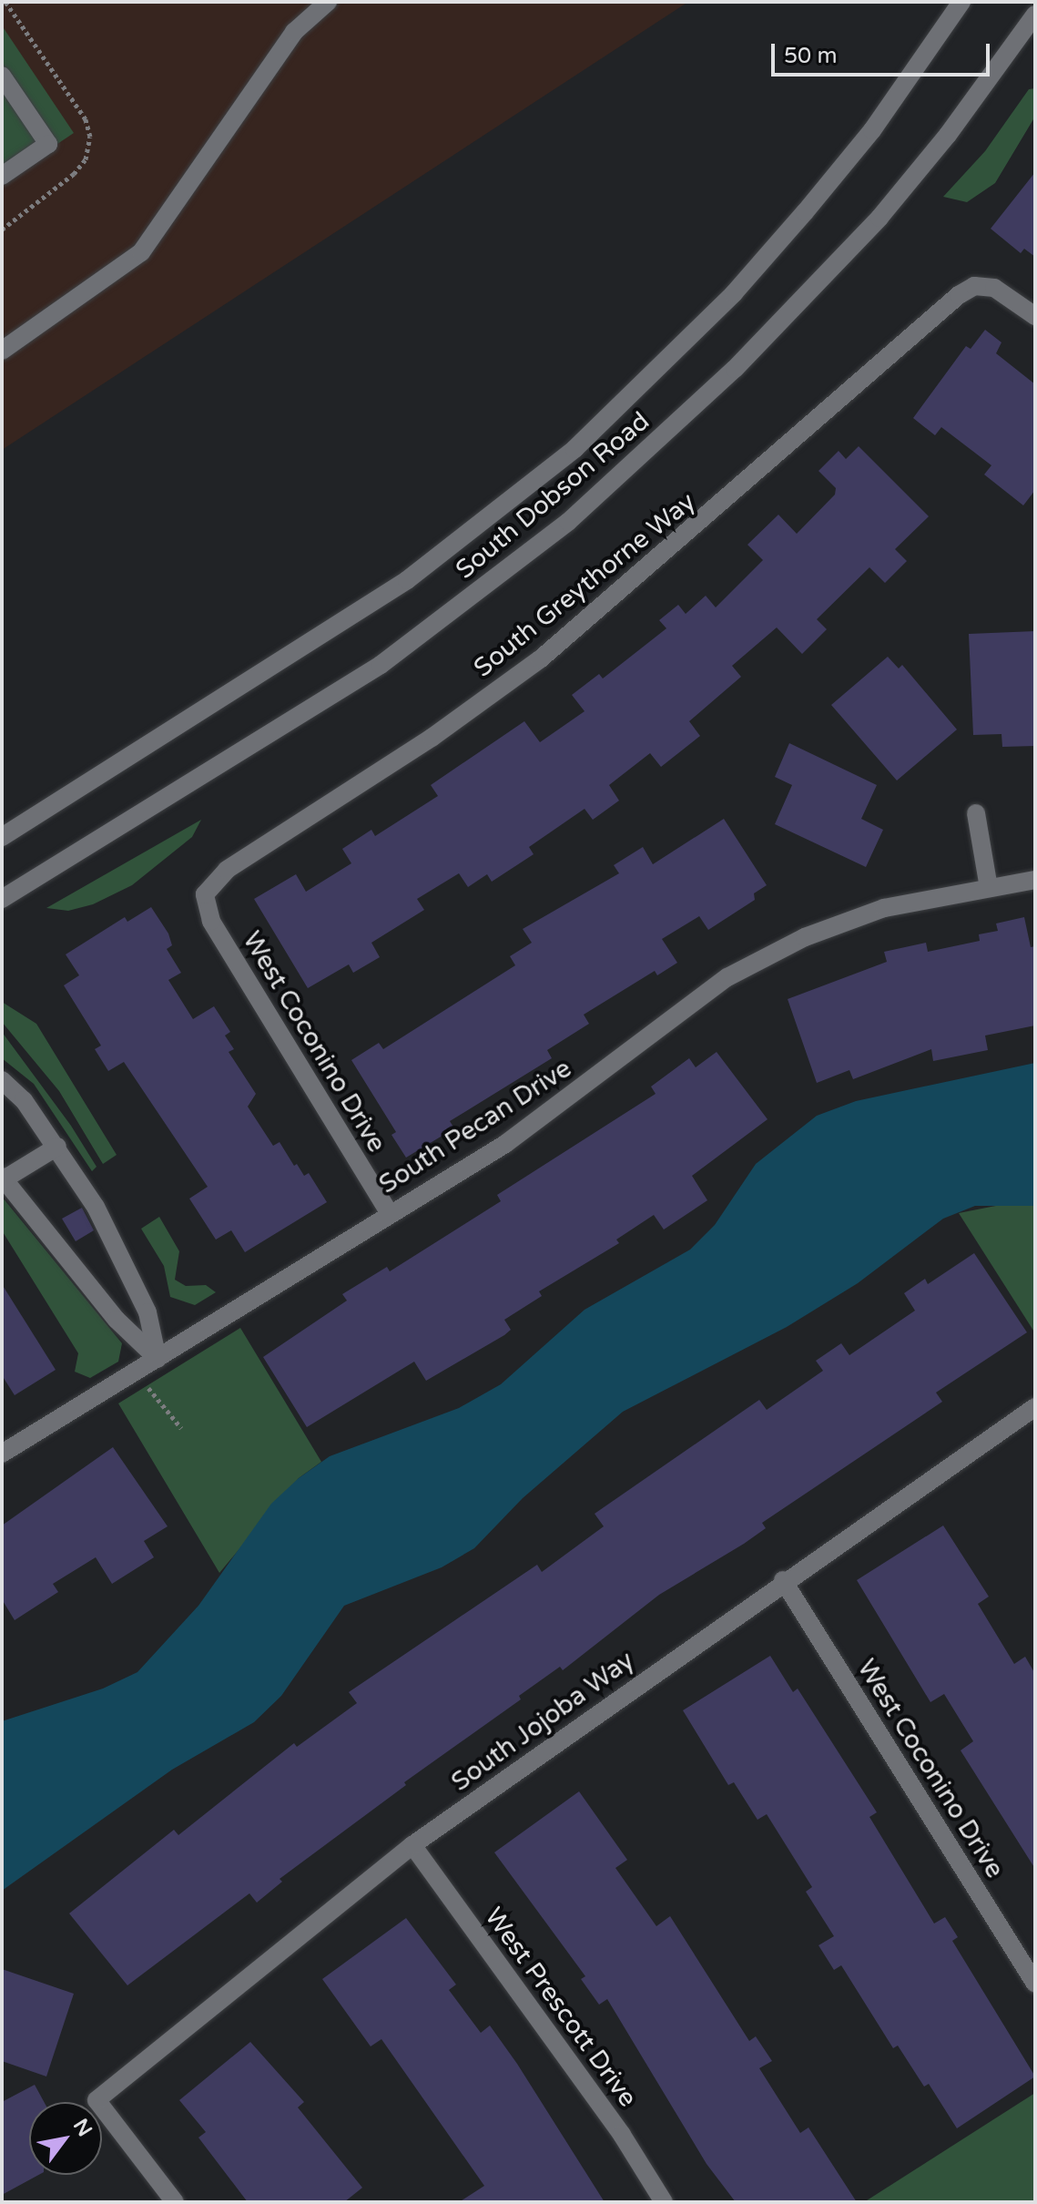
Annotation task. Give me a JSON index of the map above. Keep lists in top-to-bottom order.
{
  "streets": {
    "street": [
      "South Dobson Road",
      "South Greythorne Way",
      "West Coconino Drive",
      "South Pecan Drive",
      "South Jojoba Way",
      "West Prescott Drive"
    ]
  },
  "crossings": [
    ["South Greythorne Way", "West Coconino Drive"],
    ["West Coconino Drive", "South Pecan Drive"],
    ["West Coconino Drive", "South Jojoba Way"],
    ["South Jojoba Way", "West Prescott Drive"]
  ],
  "scale_bar": "50 m",
  "north": "top right"
}
